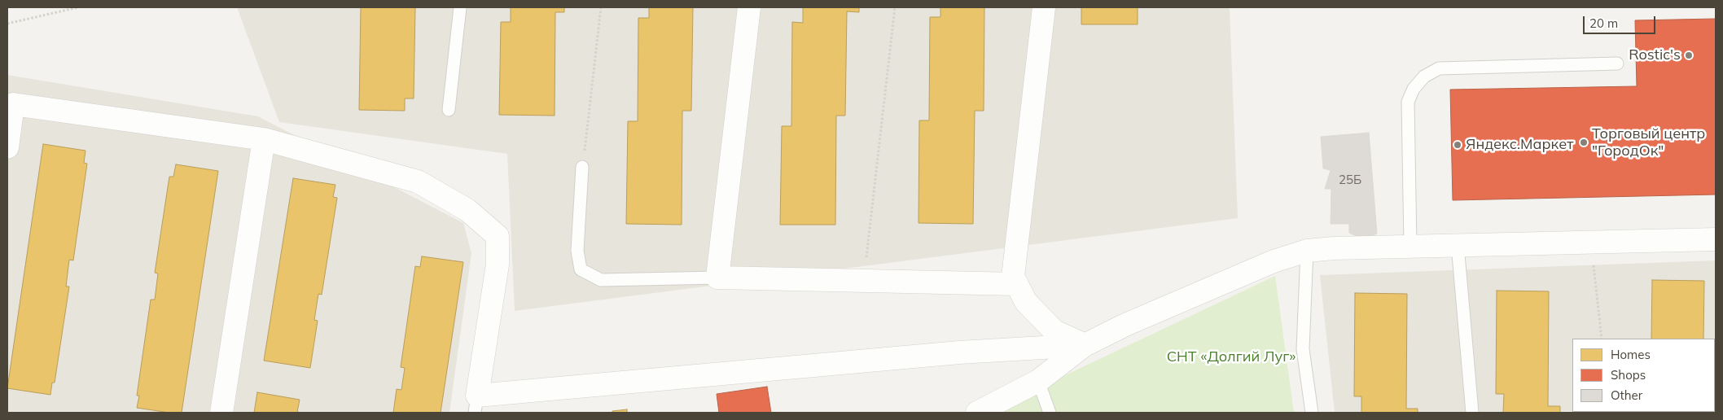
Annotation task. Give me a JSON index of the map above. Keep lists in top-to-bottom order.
{
  "parks": ["СНТ «Долгий Луг»"],
  "places": ["Rostic's", "Торговый центр \"ГородОк\"", "Яндекс.Маркет"],
  "house_numbers": ["25Б"],
  "legend": ["Homes", "Shops", "Other"],
  "scale_bar": "20 m"
}
